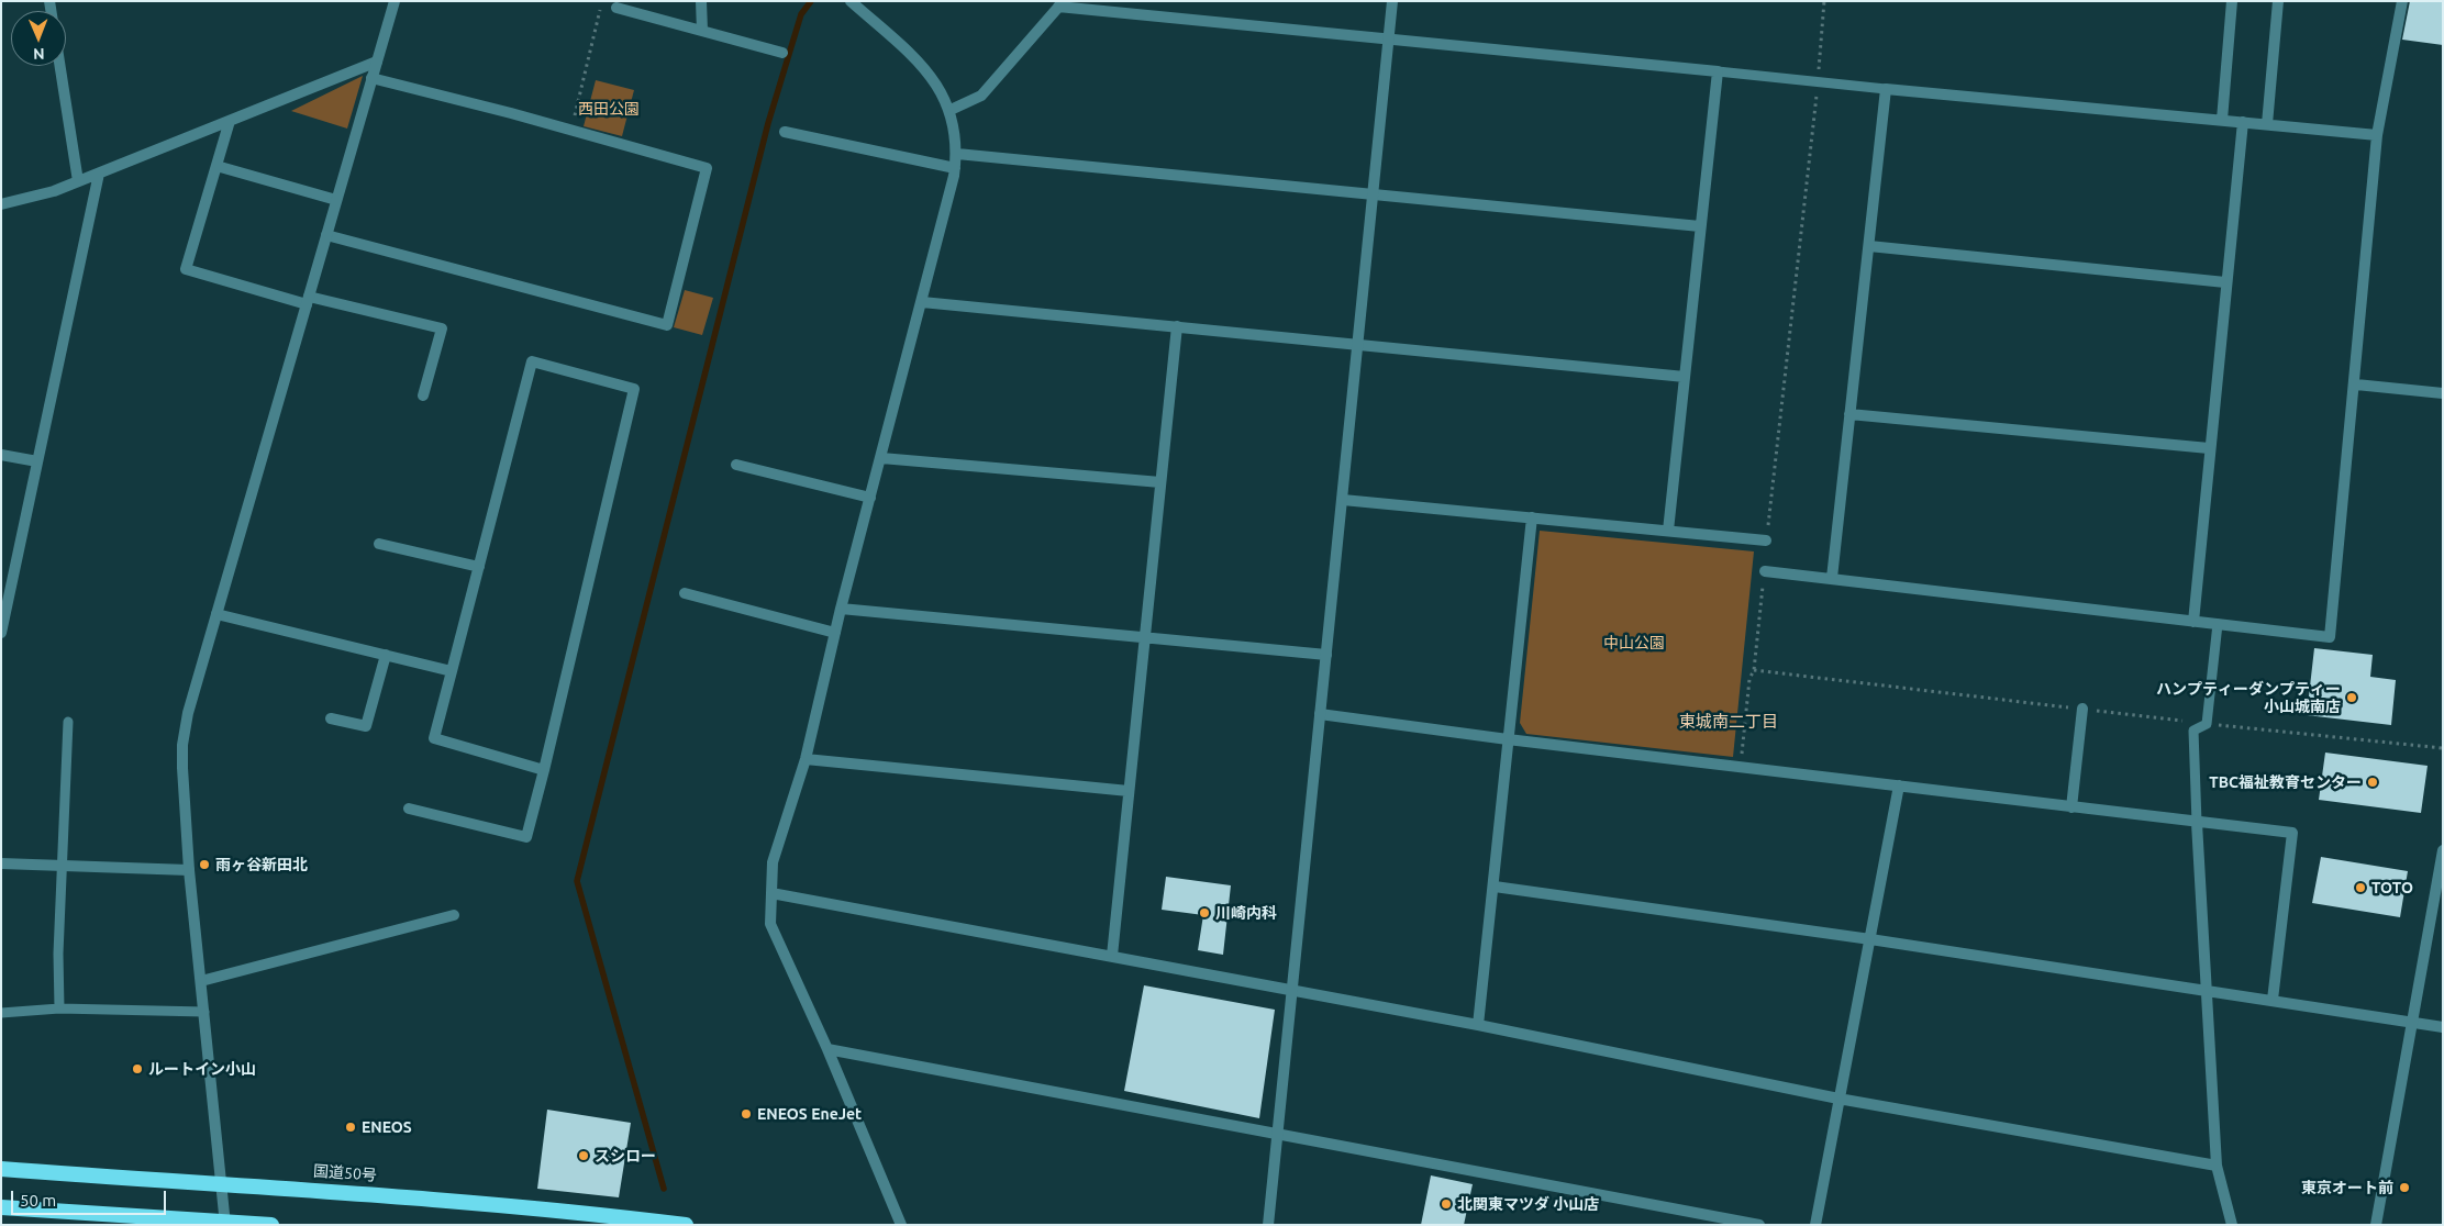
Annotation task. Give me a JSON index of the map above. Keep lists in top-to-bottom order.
{
  "streets": {
    "highway": ["国道50号"]
  },
  "districts": ["東城南二丁目"],
  "parks": ["西田公園", "中山公園"],
  "places": [
    "ハンプティーダンプティー 小山城南店",
    "TBC福祉教育センター",
    "雨ヶ谷新田北",
    "TOTO",
    "川崎内科",
    "ルートイン小山",
    "ENEOS EneJet",
    "ENEOS",
    "スシロー",
    "東京オート前",
    "北関東マツダ 小山店"
  ],
  "scale_bar": "50 m",
  "north": "bottom"
}
